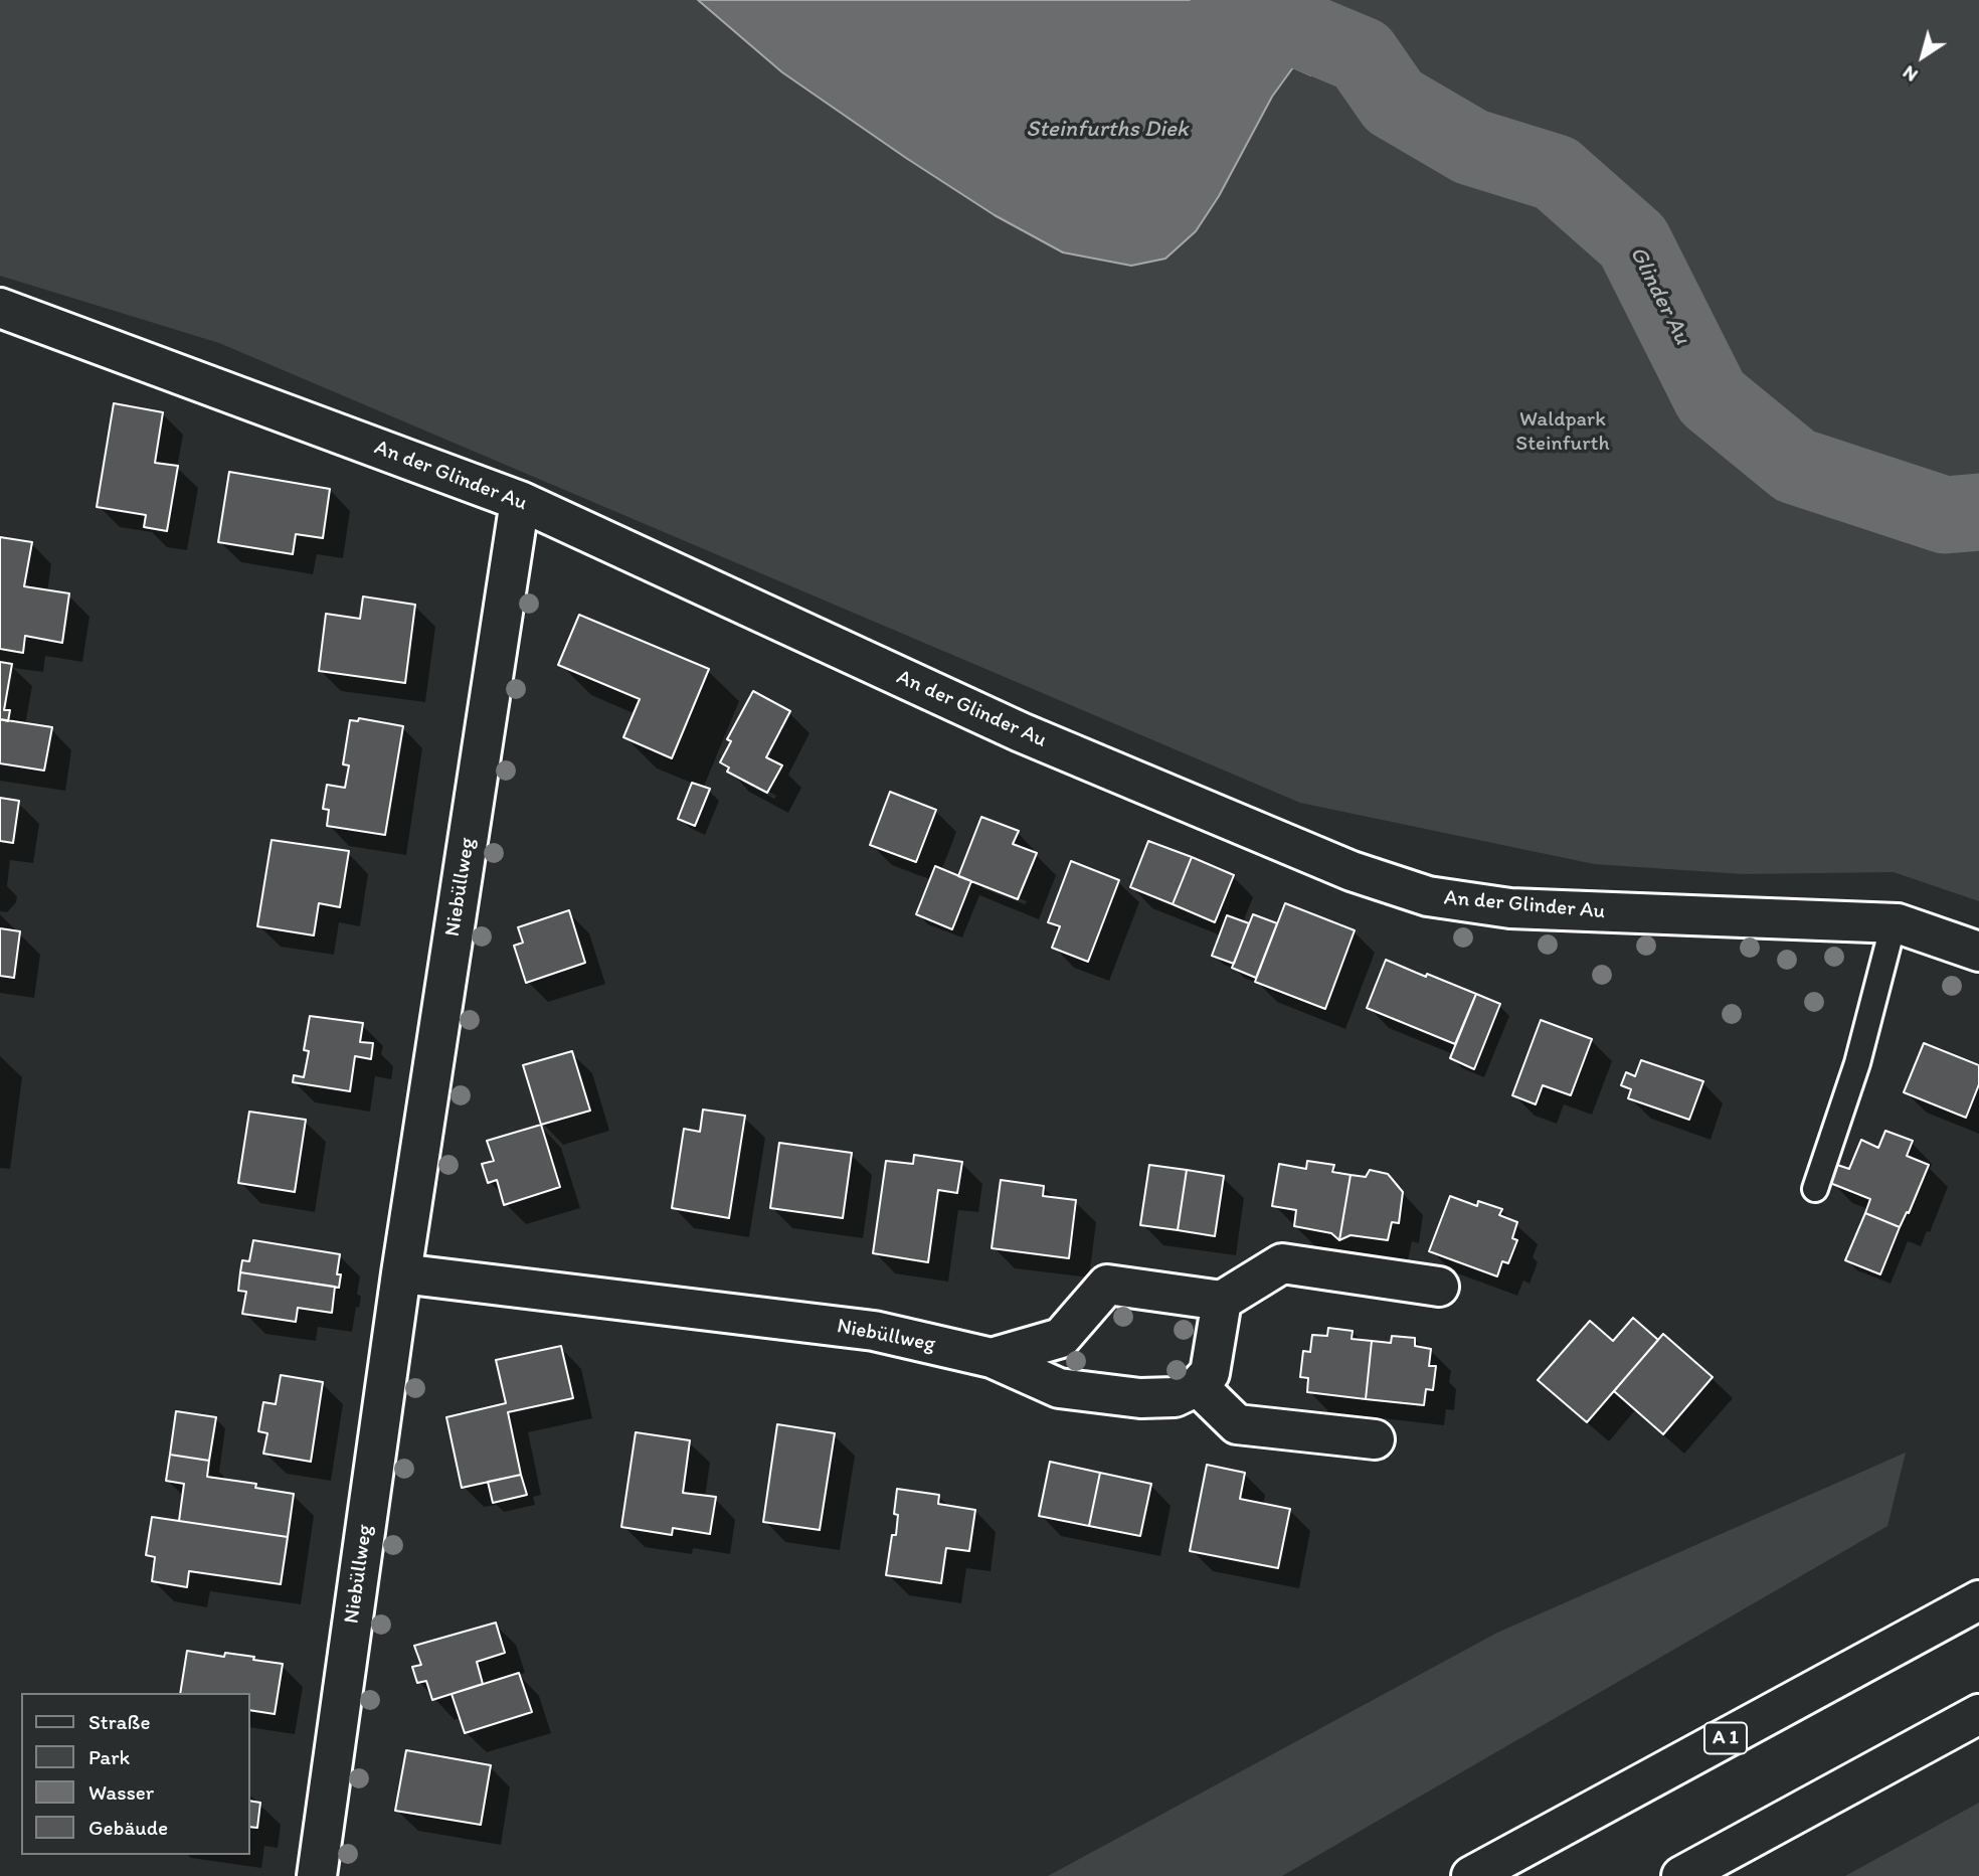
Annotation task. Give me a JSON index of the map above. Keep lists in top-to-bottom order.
{
  "streets": {
    "main road": ["An der Glinder Au", "Niebüllweg", "A 1"]
  },
  "crossings": [
    ["An der Glinder Au", "Niebüllweg"]
  ],
  "water": ["Steinfurths Diek", "Glinder Au"],
  "parks": ["Waldpark Steinfurth"],
  "legend": [
    "Straße",
    "Park",
    "Wasser",
    "Gebäude"
  ],
  "north": "bottom left"
}
